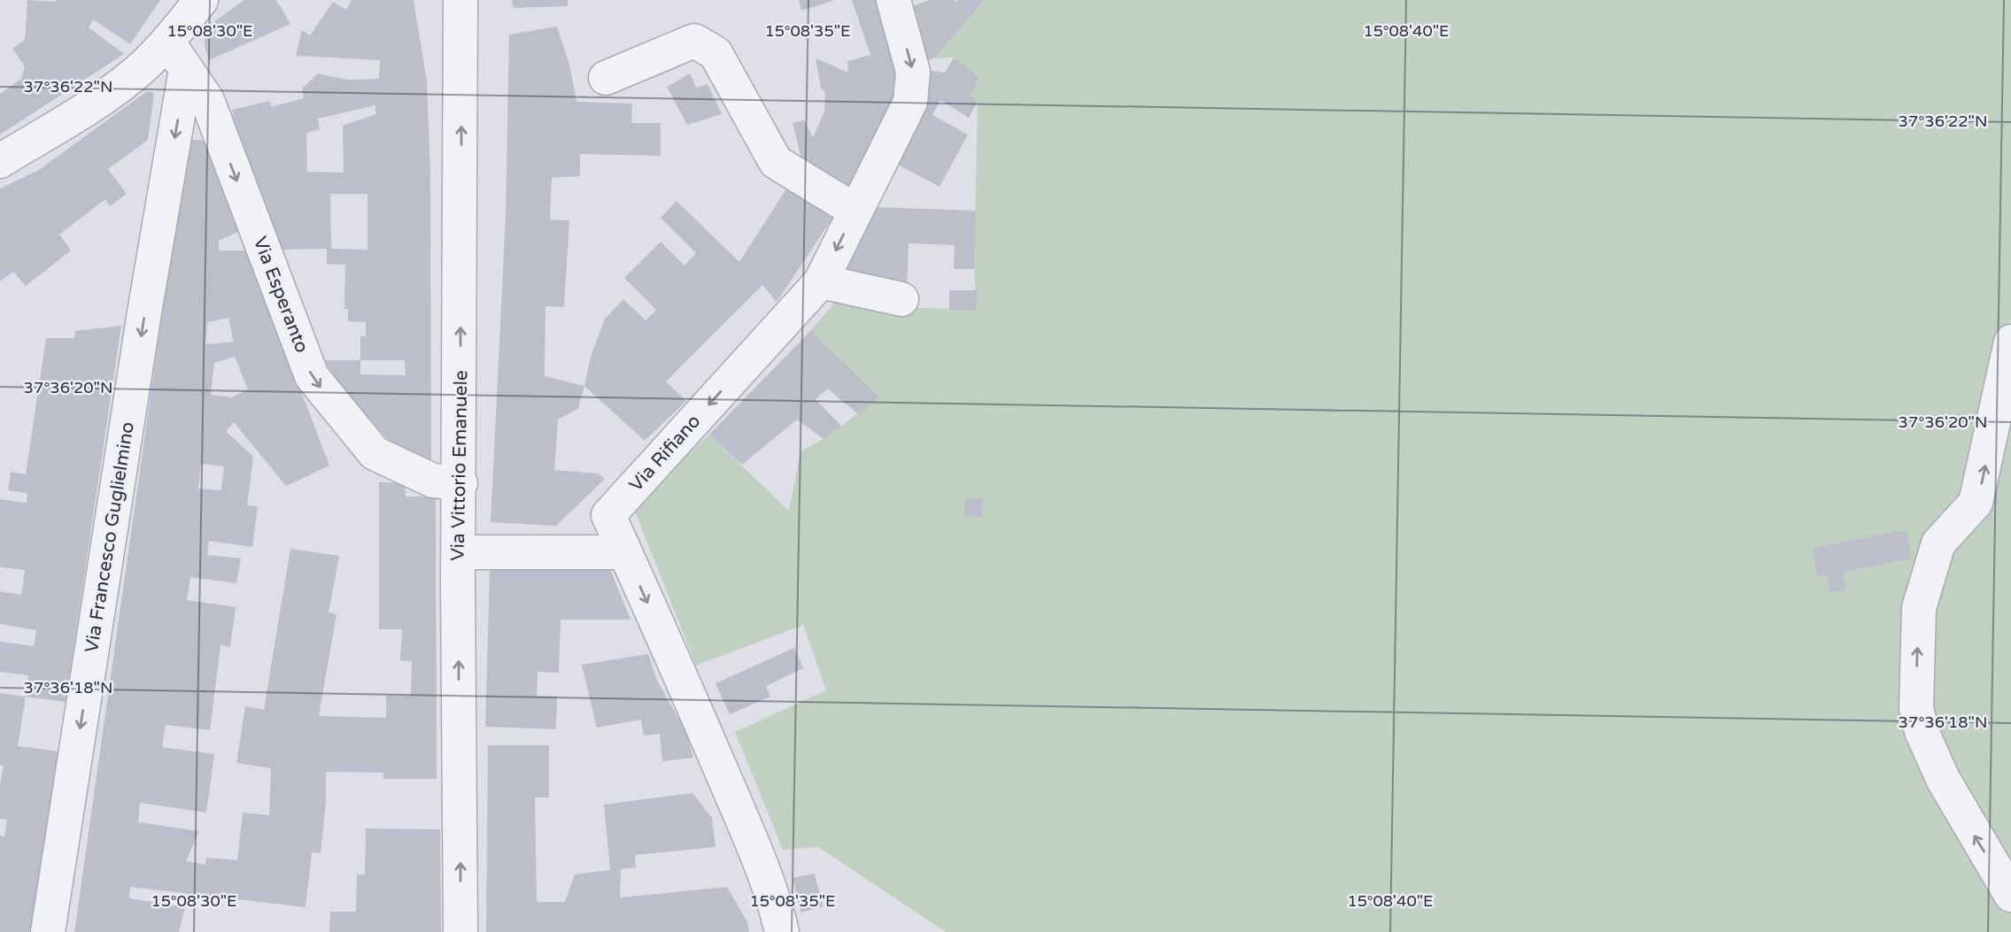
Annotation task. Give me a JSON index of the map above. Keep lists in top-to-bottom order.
{
  "streets": {
    "street": [
      "Via Esperanto",
      "Via Rifiano",
      "Via Vittorio Emanuele",
      "Via Francesco Guglielmino"
    ]
  },
  "crossings": [
    ["Via Esperanto", "Via Vittorio Emanuele"],
    ["Via Esperanto", "Via Francesco Guglielmino"]
  ],
  "one_way": ["Via Esperanto", "Via Rifiano", "Via Francesco Guglielmino"],
  "coordinates": [
    "15°08'30\"E",
    "15°08'35\"E",
    "15°08'40\"E",
    "37°36'22\"N",
    "37°36'20\"N",
    "37°36'18\"N"
  ]
}
